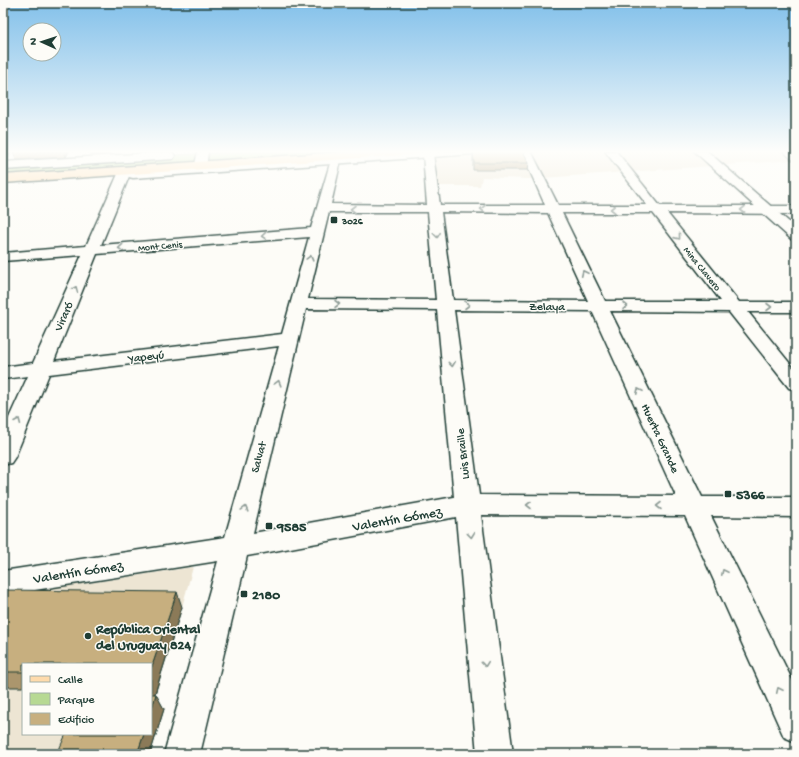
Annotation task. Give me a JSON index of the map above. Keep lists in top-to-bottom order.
{
  "streets": {
    "street": [
      "Mont Cenis",
      "Mina Clavero",
      "Zelaya",
      "Viraró",
      "Yapeyú",
      "Huerta Grande",
      "Luis Braille",
      "Salvat",
      "Valentín Gómez"
    ]
  },
  "crossings": [
    ["Mont Cenis", "Viraró"],
    ["Mont Cenis", "Salvat"],
    ["Mina Clavero", "Zelaya"],
    ["Zelaya", "Huerta Grande"],
    ["Zelaya", "Luis Braille"],
    ["Zelaya", "Salvat"],
    ["Viraró", "Yapeyú"],
    ["Yapeyú", "Salvat"],
    ["Huerta Grande", "Valentín Gómez"],
    ["Luis Braille", "Valentín Gómez"],
    ["Salvat", "Valentín Gómez"]
  ],
  "one_way": [
    "Mont Cenis",
    "Mina Clavero",
    "Viraró",
    "Huerta Grande",
    "Luis Braille",
    "Salvat"
  ],
  "places": {
    "transit": [
      "3026",
      "5366",
      "9585",
      "2180"
    ],
    "other": ["República Oriental del Uruguay 824"]
  },
  "legend": ["Calle", "Parque", "Edificio"],
  "north": "left"
}
